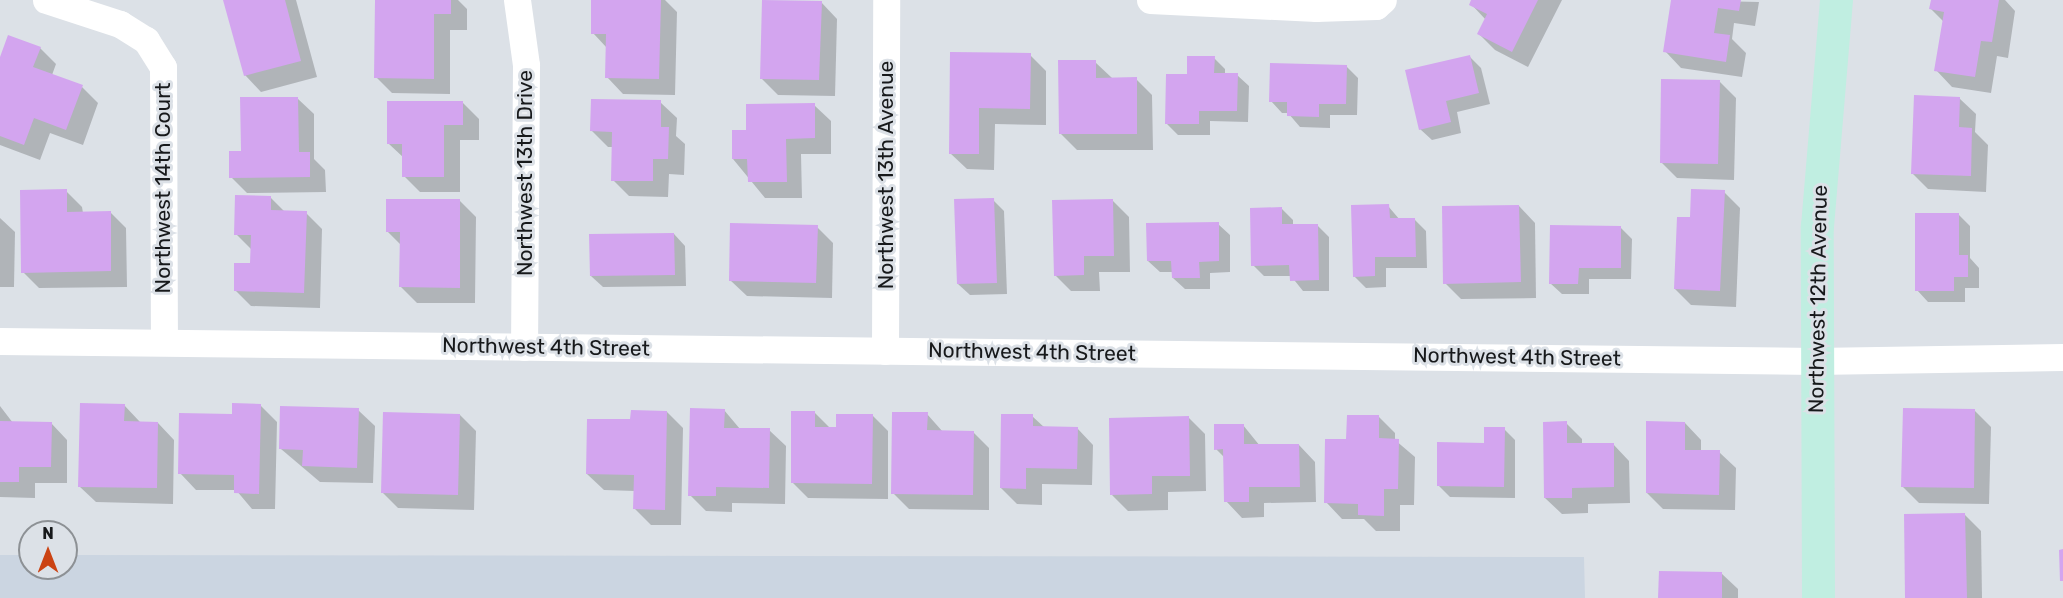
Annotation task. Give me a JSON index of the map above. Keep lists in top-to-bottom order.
{
  "streets": {
    "street": [
      "Northwest 13th Drive",
      "Northwest 13th Avenue",
      "Northwest 14th Court",
      "Northwest 12th Avenue",
      "Northwest 4th Street"
    ]
  },
  "crossings": [
    ["Northwest 13th Drive", "Northwest 4th Street"],
    ["Northwest 13th Avenue", "Northwest 4th Street"],
    ["Northwest 14th Court", "Northwest 4th Street"],
    ["Northwest 12th Avenue", "Northwest 4th Street"]
  ],
  "north": "top"
}
